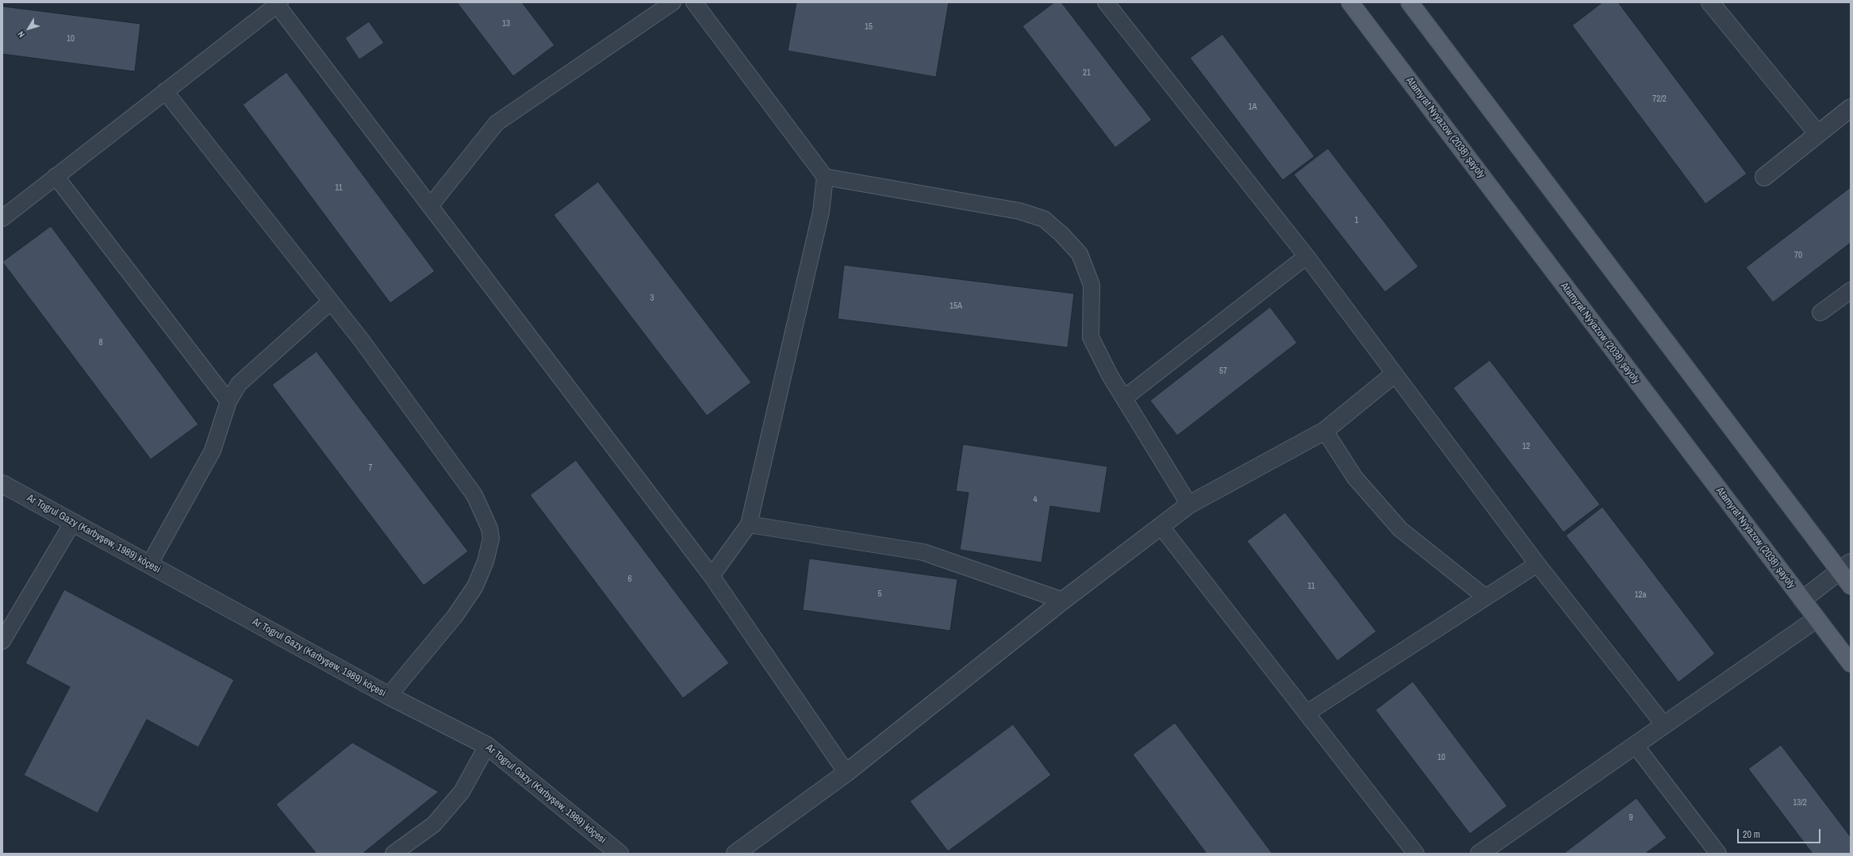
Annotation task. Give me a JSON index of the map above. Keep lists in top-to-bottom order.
{
  "streets": {
    "main road": ["Atamyrat Nyýazow (2038) şaýoly"],
    "street": ["Ar Togrul Gazy (Karbyşew, 1989) köçesi"]
  },
  "house_numbers": [
    "13",
    "15",
    "10",
    "21",
    "72/2",
    "1A",
    "11",
    "1",
    "70",
    "3",
    "15A",
    "8",
    "57",
    "12",
    "7",
    "4",
    "6",
    "11",
    "5",
    "12a",
    "10",
    "13/2",
    "9"
  ],
  "scale_bar": "20 m",
  "north": "bottom left"
}
